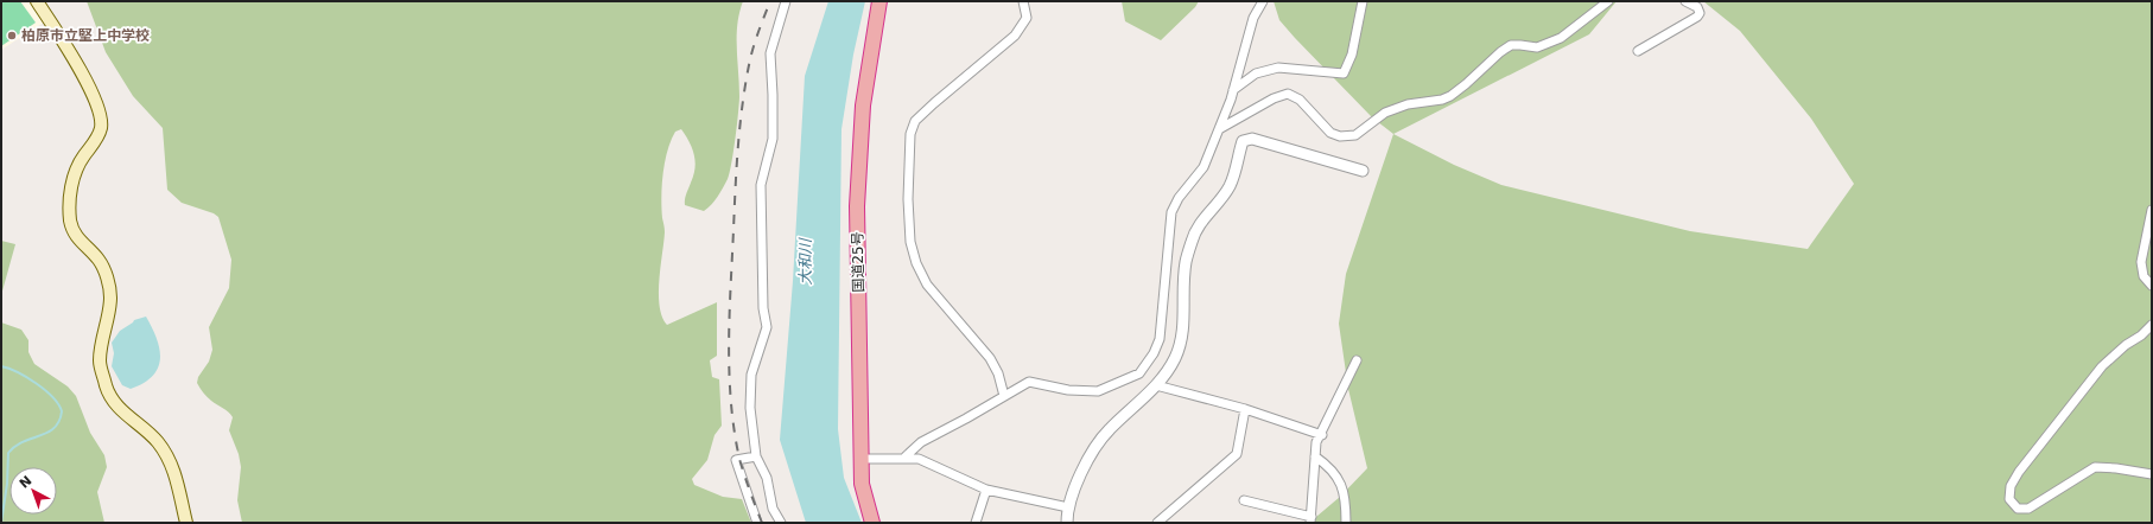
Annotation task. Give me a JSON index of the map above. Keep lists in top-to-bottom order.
{
  "streets": {
    "highway": ["国道25号"]
  },
  "water": ["大和川"],
  "places": ["柏原市立堅上中学校"],
  "north": "top left"
}
